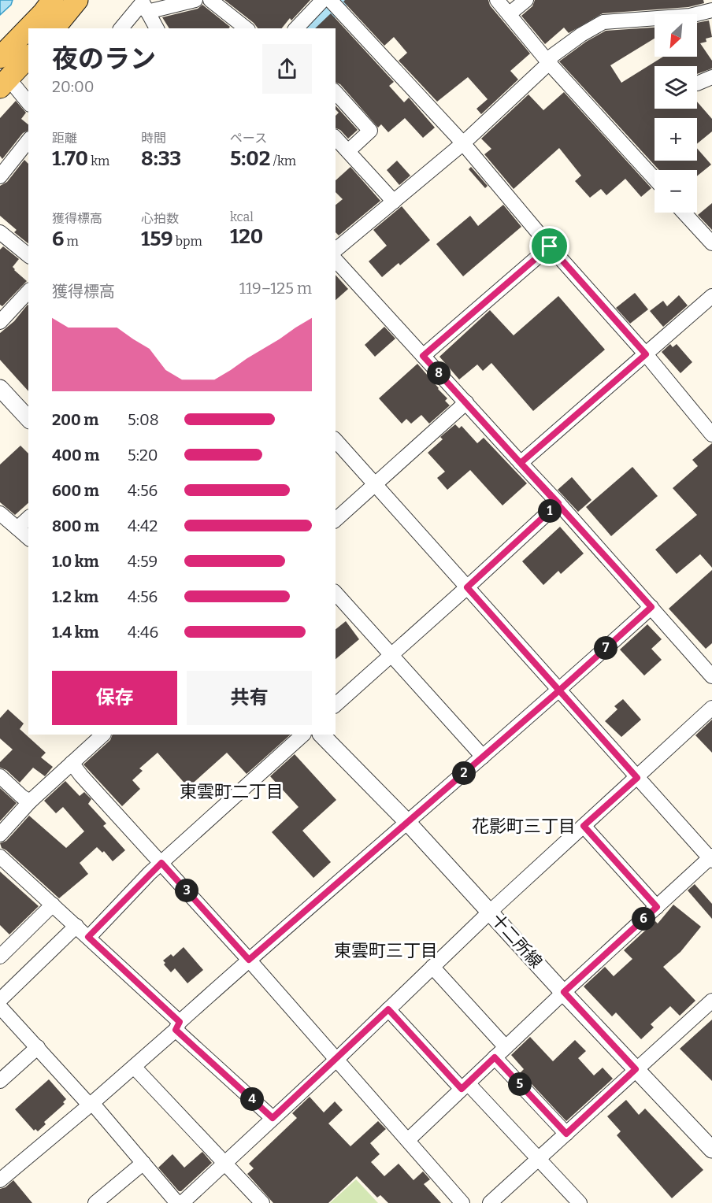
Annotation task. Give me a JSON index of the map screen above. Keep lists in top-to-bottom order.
{
  "streets": {
    "street": ["十二所線"]
  },
  "districts": ["東雲町二丁目", "花影町三丁目", "東雲町三丁目"],
  "north": "bottom left",
  "page": {
    "map_buttons": ["+", "−"],
    "heading": ["夜のラン", "20:00"],
    "stats": [
      ["距離", "1.70 km"],
      ["時間", "8:33"],
      ["ペース", "5:02 /km"],
      ["獲得標高", "6 m"],
      ["心拍数", "159 bpm"],
      ["kcal", "120"]
    ],
    "chart": ["獲得標高", "119–125 m"],
    "pins": [
      "8",
      "1",
      "7",
      "2",
      "3",
      "6",
      "5",
      "4"
    ],
    "list": [
      {
        "name": "200 m",
        "note": "5:08"
      },
      {
        "name": "400 m",
        "note": "5:20"
      },
      {
        "name": "600 m",
        "note": "4:56"
      },
      {
        "name": "800 m",
        "note": "4:42"
      },
      {
        "name": "1.0 km",
        "note": "4:59"
      },
      {
        "name": "1.2 km",
        "note": "4:56"
      },
      {
        "name": "1.4 km",
        "note": "4:46"
      }
    ],
    "buttons": ["保存", "共有"]
  }
}
